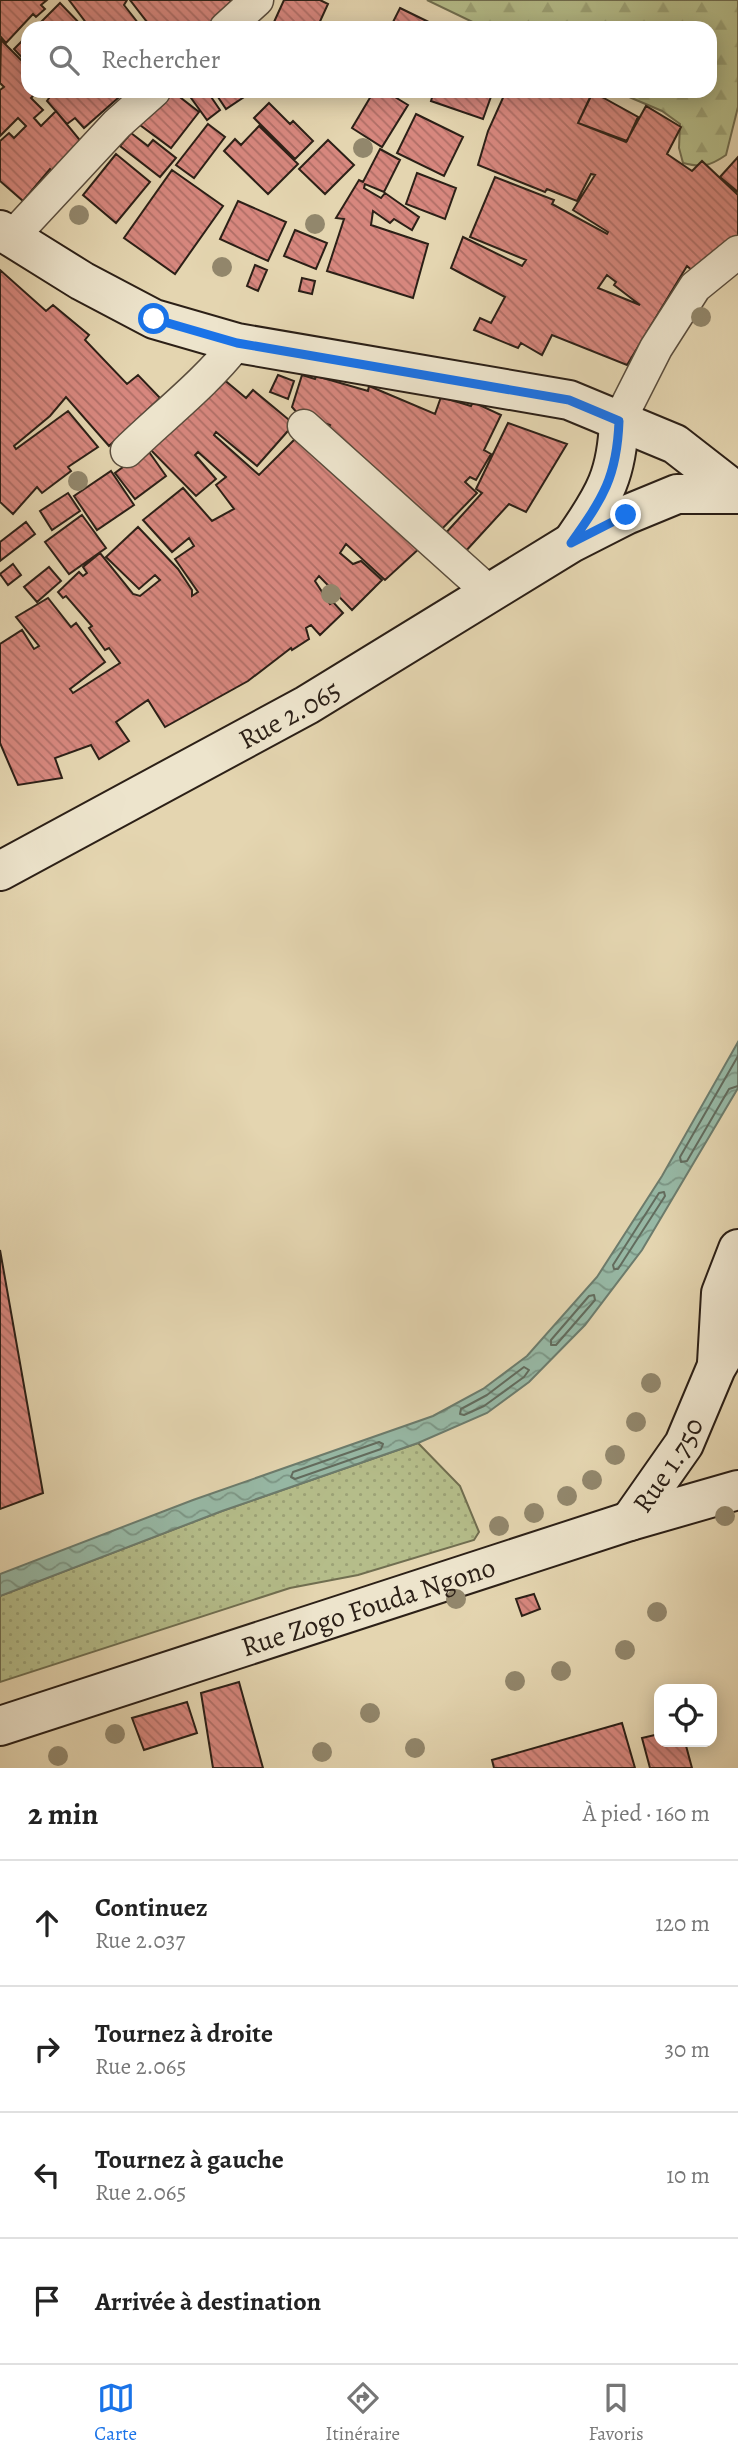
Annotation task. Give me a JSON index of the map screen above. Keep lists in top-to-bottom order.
{
  "streets": {
    "main road": ["Rue 2.065", "Rue 1.750", "Rue Zogo Fouda Ngono"]
  },
  "crossings": [
    ["Rue 1.750", "Rue Zogo Fouda Ngono"]
  ],
  "page": {
    "search": "Rechercher",
    "heading": ["2 min", "À pied · 160 m"],
    "list": [
      ["Continuez", "Rue 2.037", "120 m"],
      ["Tournez à droite", "Rue 2.065", "30 m"],
      ["Tournez à gauche", "Rue 2.065", "10 m"],
      "Arrivée à destination"
    ],
    "nav": ["Carte", "Itinéraire", "Favoris"]
  }
}
